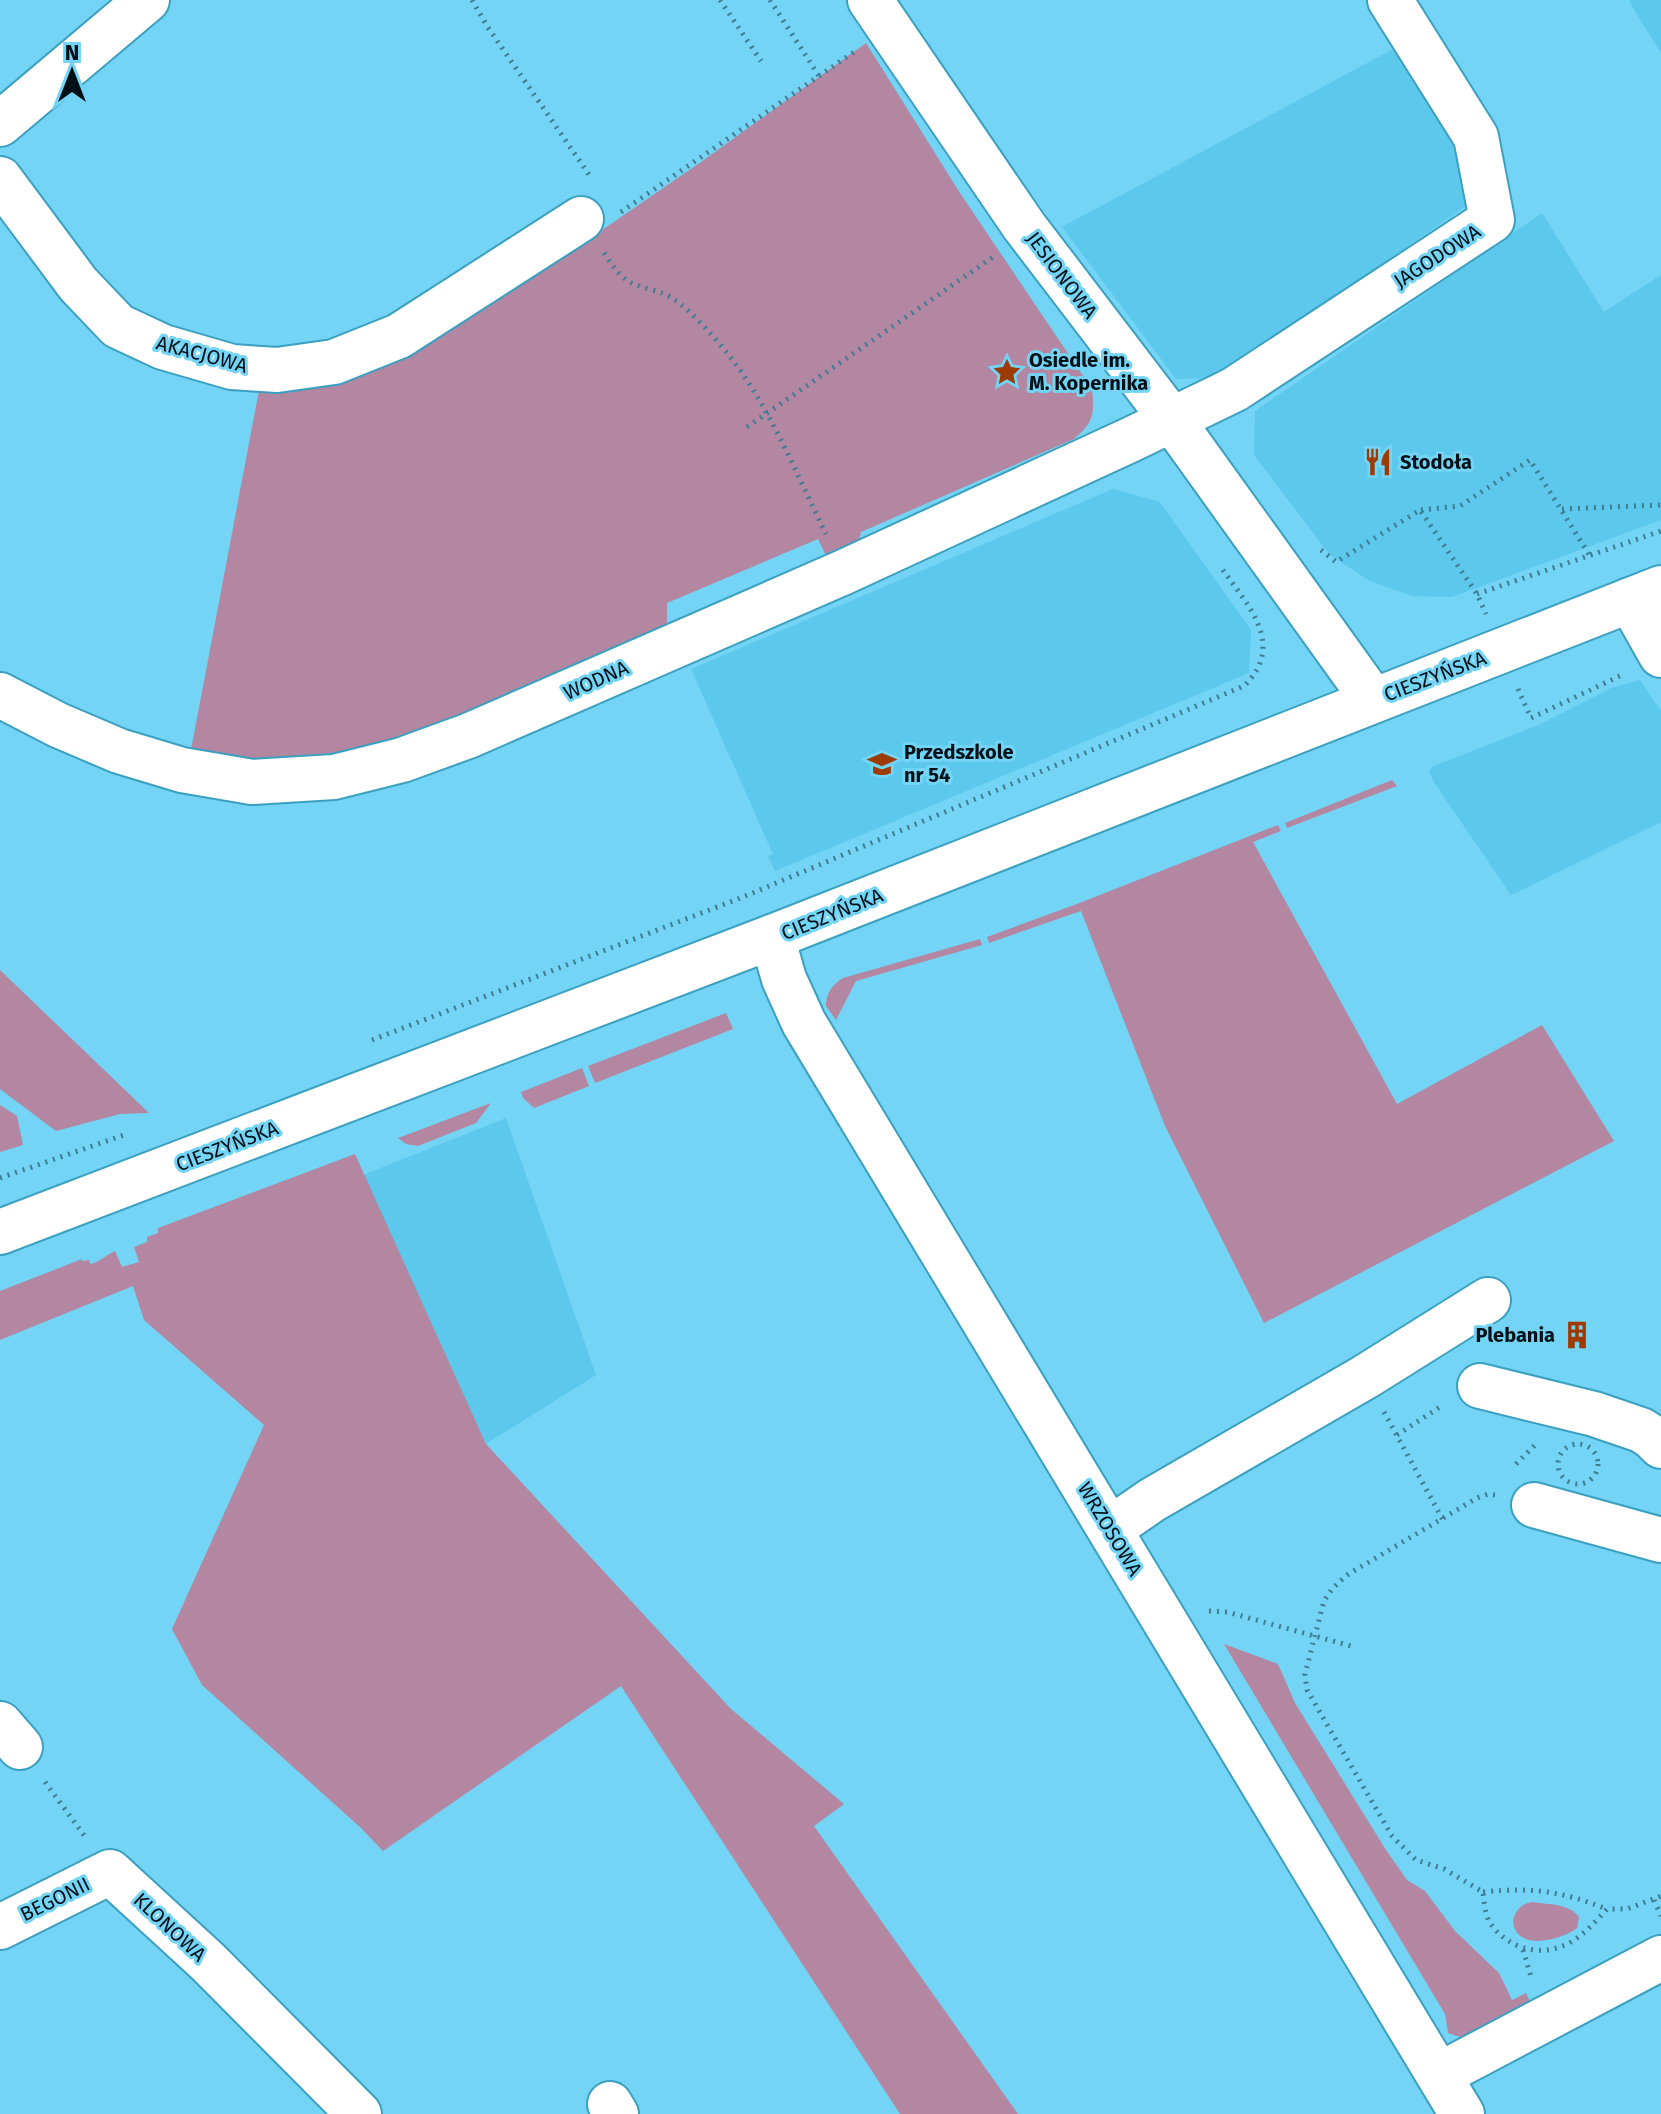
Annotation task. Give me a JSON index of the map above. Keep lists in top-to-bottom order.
{
  "streets": {
    "street": [
      "JAGODOWA",
      "JESIONOWA",
      "AKACJOWA",
      "CIESZYŃSKA",
      "WODNA",
      "WRZOSOWA",
      "BEGONII",
      "KLONOWA"
    ]
  },
  "crossings": [
    ["JAGODOWA", "JESIONOWA"],
    ["JAGODOWA", "WODNA"],
    ["JESIONOWA", "CIESZYŃSKA"],
    ["JESIONOWA", "WODNA"],
    ["CIESZYŃSKA", "WRZOSOWA"],
    ["BEGONII", "KLONOWA"]
  ],
  "places": {
    "place": ["Osiedle im. M. Kopernika"],
    "restaurant": ["Stodoła"],
    "school or university": ["Przedszkole nr 54"],
    "building": ["Plebania"]
  },
  "north": "top"
}
